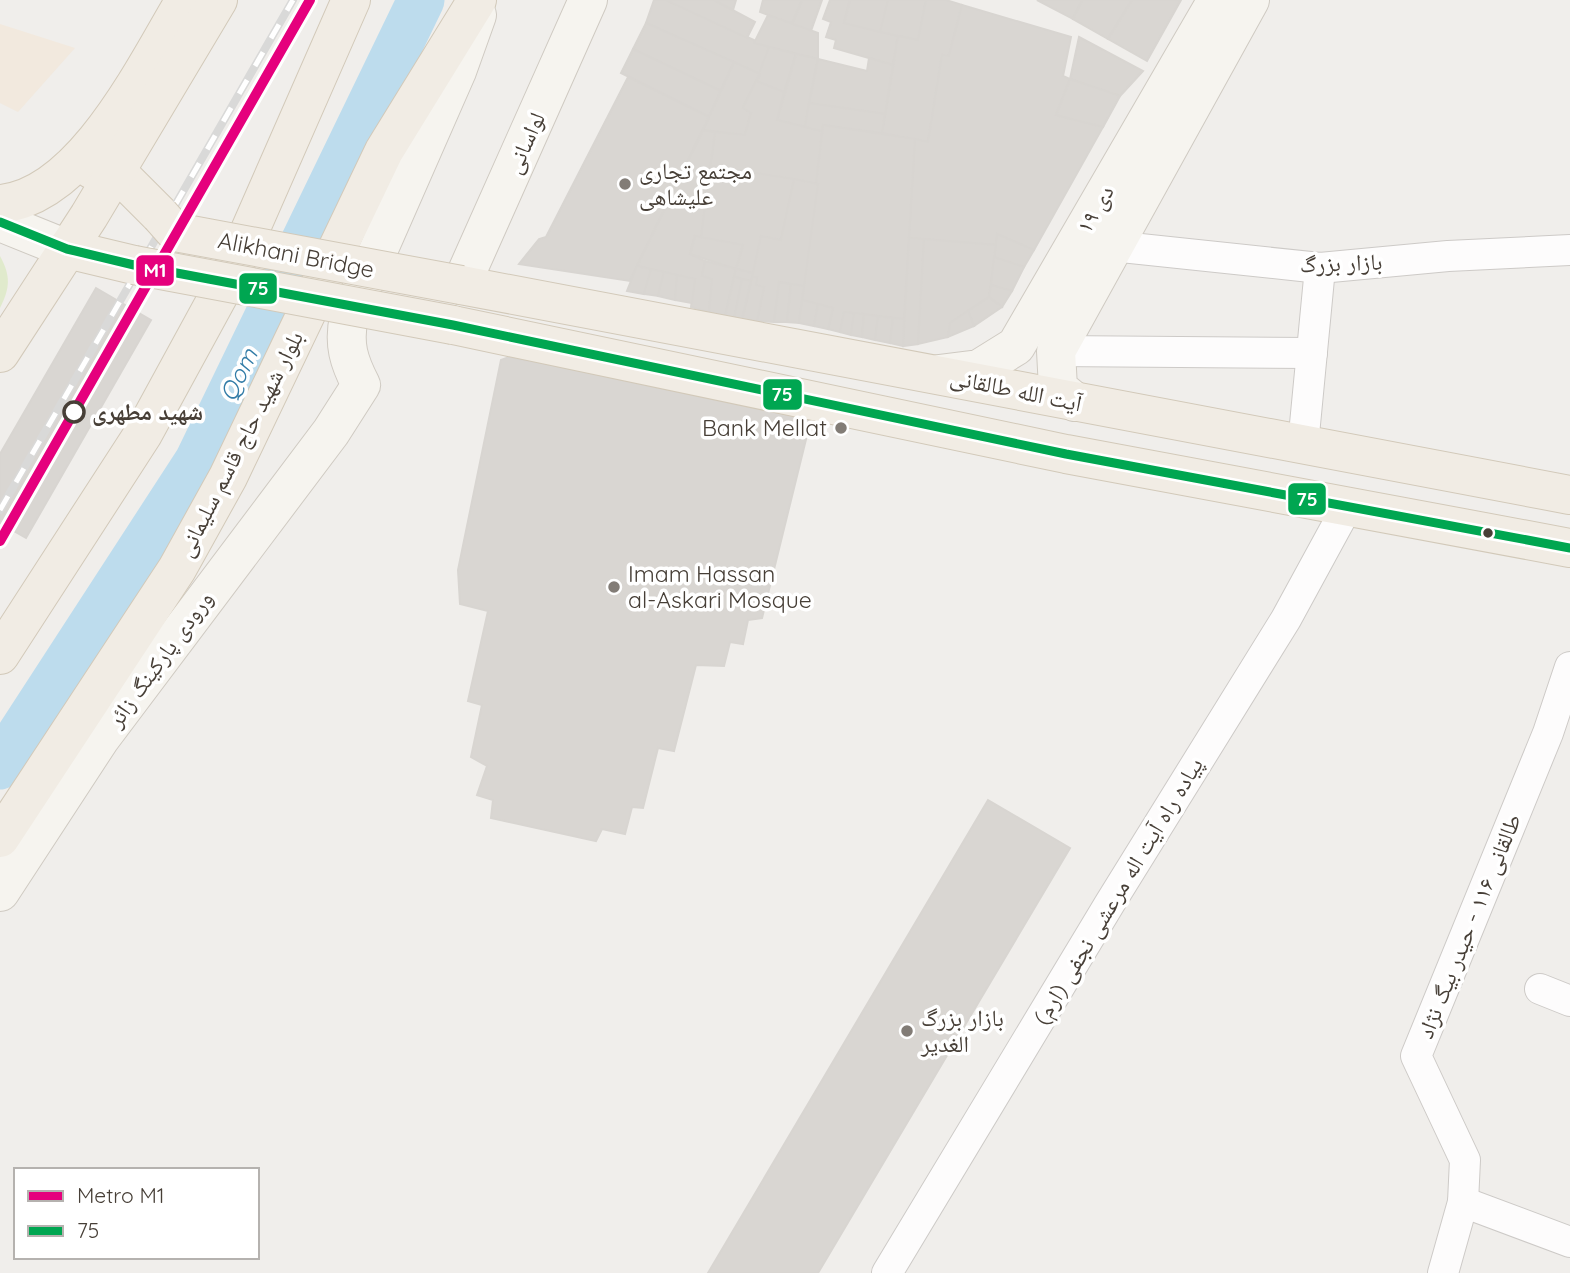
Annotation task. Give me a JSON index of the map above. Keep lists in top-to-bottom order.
{
  "streets": {
    "main road": [
      "لواسانی",
      "۱۹ دی",
      "Alikhani Bridge",
      "آیت الله طالقانی",
      "بلوار شهید حاج قاسم سلیمانی",
      "ورودی پارکینگ زائر"
    ],
    "street": ["بازار بزرگ", "پیاده راه آیت اله مرعشی نجفی (ارم)", "طالقانی ۱۱۶ - حیدر بیگ نژاد"]
  },
  "crossings": [
    ["لواسانی", "Alikhani Bridge"],
    ["لواسانی", "آیت الله طالقانی"],
    ["۱۹ دی", "بازار بزرگ"],
    ["۱۹ دی", "آیت الله طالقانی"],
    ["Alikhani Bridge", "آیت الله طالقانی"],
    ["Alikhani Bridge", "پیاده راه آیت اله مرعشی نجفی (ارم)"]
  ],
  "water": ["Qom"],
  "places": [
    "مجتمع تجاری علیشاهی",
    "شهید مطهری",
    "Bank Mellat",
    "Imam Hassan al-Askari Mosque",
    "بازار بزرگ الغدیر"
  ],
  "lines": ["metro line M1", "transit line 75"],
  "legend": ["Metro M1", "75"]
}
